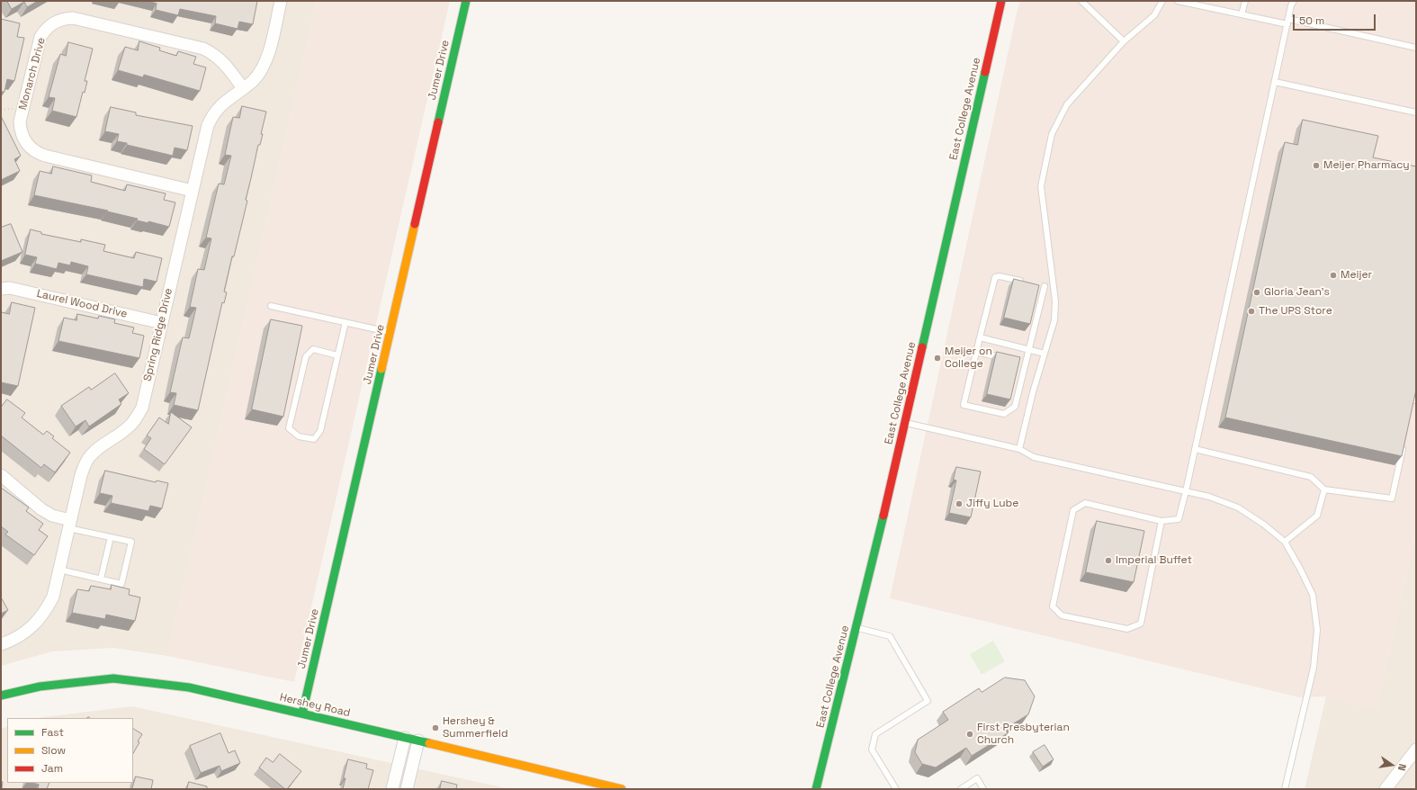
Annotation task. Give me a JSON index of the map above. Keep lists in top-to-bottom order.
{
  "streets": {
    "main road": ["Jumer Drive", "East College Avenue", "Hershey Road"],
    "street": ["Monarch Drive", "Laurel Wood Drive", "Spring Ridge Drive"]
  },
  "crossings": [
    ["Jumer Drive", "Hershey Road"],
    ["Monarch Drive", "Spring Ridge Drive"],
    ["Laurel Wood Drive", "Spring Ridge Drive"]
  ],
  "places": [
    "Meijer Pharmacy",
    "Meijer",
    "Gloria Jean's",
    "The UPS Store",
    "Meijer on College",
    "Jiffy Lube",
    "Imperial Buffet",
    "Hershey & Summerfield",
    "First Presbyterian Church"
  ],
  "legend": ["Fast", "Slow", "Jam"],
  "scale_bar": "50 m",
  "north": "right"
}
